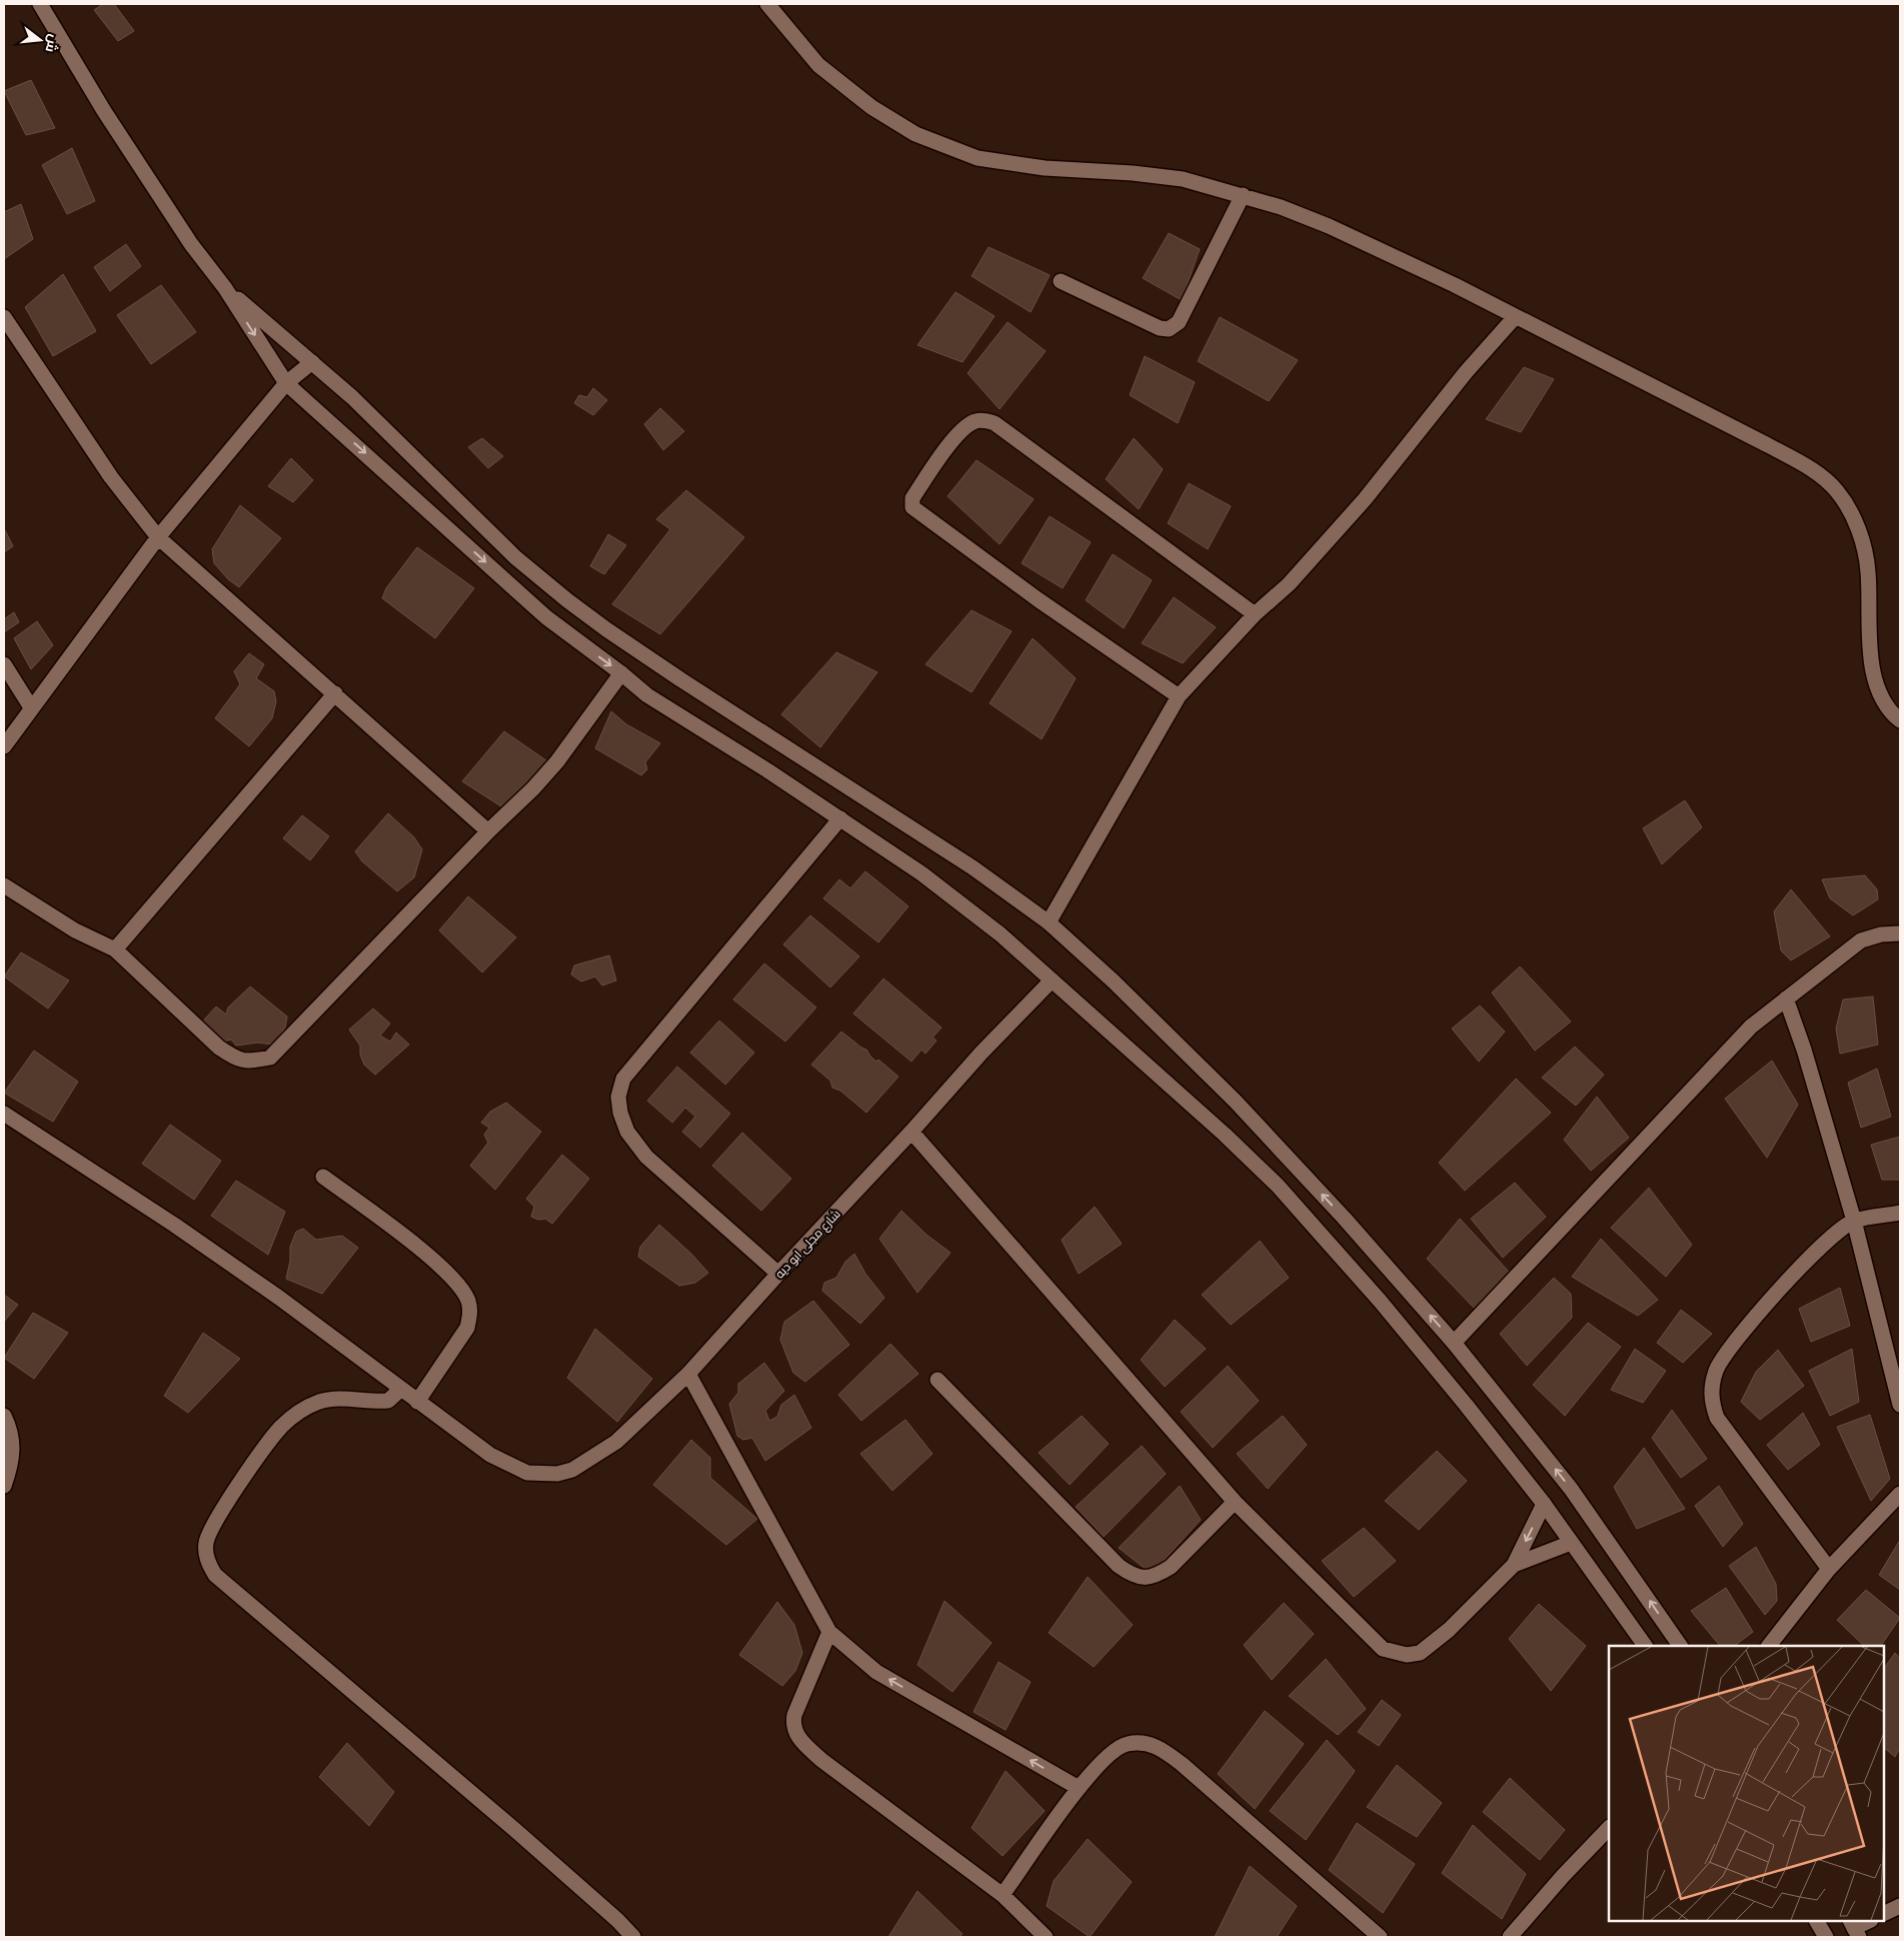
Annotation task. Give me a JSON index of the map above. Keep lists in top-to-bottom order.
{
  "streets": {
    "street": ["شارع مجلى ابو ديه"]
  },
  "north": "right"
}
